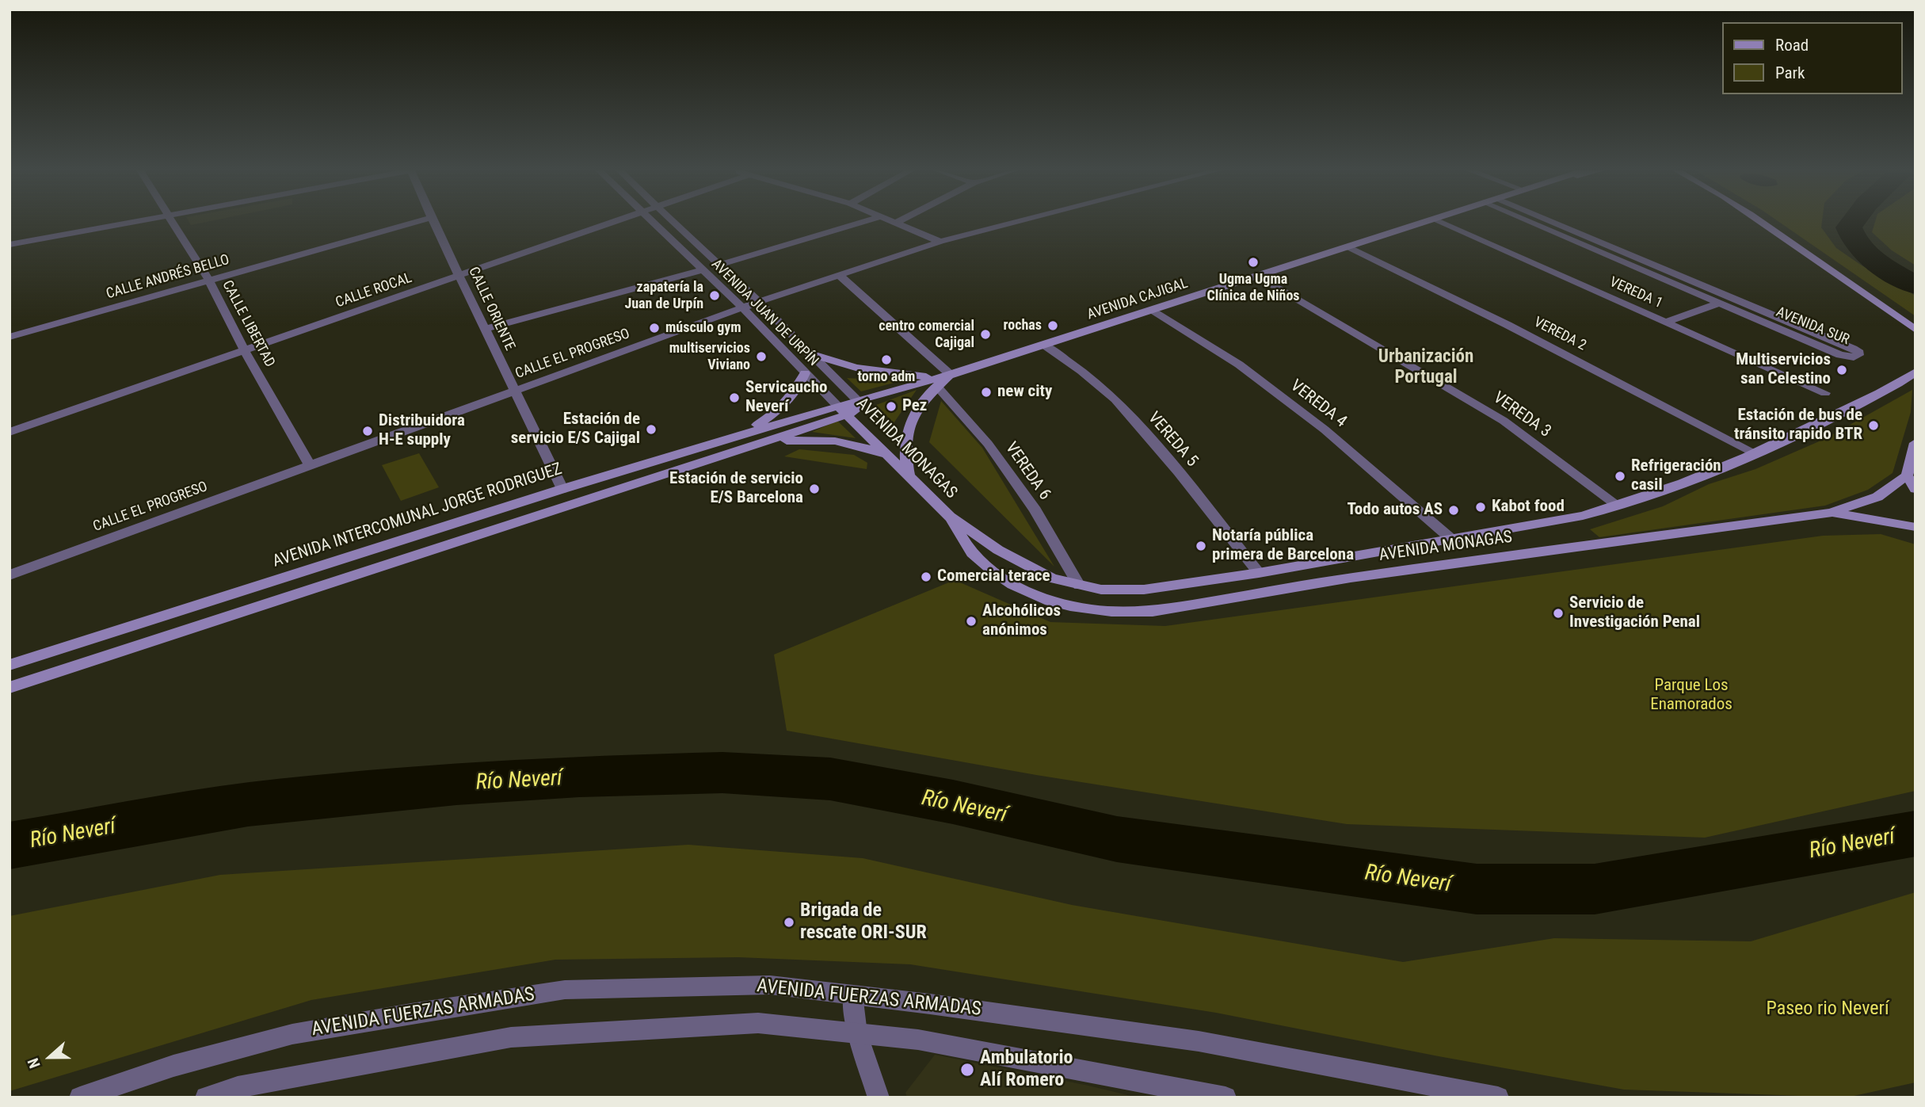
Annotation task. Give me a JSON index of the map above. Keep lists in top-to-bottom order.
{
  "streets": {
    "main road": ["AVENIDA CAJIGAL", "AVENIDA MONAGAS", "AVENIDA INTERCOMUNAL JORGE RODRIGUEZ"],
    "street": [
      "CALLE ANDRÉS BELLO",
      "CALLE ROCAL",
      "VEREDA 1",
      "CALLE ORIENTE",
      "AVENIDA JUAN DE URPÍN",
      "CALLE LIBERTAD",
      "AVENIDA SUR",
      "VEREDA 2",
      "CALLE EL PROGRESO",
      "VEREDA 4",
      "VEREDA 3",
      "VEREDA 5",
      "VEREDA 6",
      "AVENIDA FUERZAS ARMADAS"
    ]
  },
  "crossings": [
    ["CALLE ANDRÉS BELLO", "CALLE LIBERTAD"],
    ["CALLE ROCAL", "CALLE ORIENTE"],
    ["CALLE ROCAL", "CALLE LIBERTAD"],
    ["AVENIDA CAJIGAL", "VEREDA 2"],
    ["AVENIDA CAJIGAL", "VEREDA 4"],
    ["AVENIDA CAJIGAL", "VEREDA 3"],
    ["AVENIDA CAJIGAL", "VEREDA 5"],
    ["AVENIDA CAJIGAL", "VEREDA 6"],
    ["CALLE ORIENTE", "CALLE EL PROGRESO"],
    ["CALLE ORIENTE", "AVENIDA INTERCOMUNAL JORGE RODRIGUEZ"],
    ["AVENIDA JUAN DE URPÍN", "CALLE EL PROGRESO"],
    ["AVENIDA JUAN DE URPÍN", "AVENIDA MONAGAS"],
    ["AVENIDA JUAN DE URPÍN", "AVENIDA INTERCOMUNAL JORGE RODRIGUEZ"],
    ["CALLE LIBERTAD", "CALLE EL PROGRESO"],
    ["VEREDA 2", "AVENIDA MONAGAS"],
    ["VEREDA 4", "AVENIDA MONAGAS"],
    ["VEREDA 3", "AVENIDA MONAGAS"],
    ["VEREDA 5", "AVENIDA MONAGAS"],
    ["AVENIDA MONAGAS", "VEREDA 6"],
    ["AVENIDA MONAGAS", "AVENIDA INTERCOMUNAL JORGE RODRIGUEZ"]
  ],
  "districts": ["Urbanización Portugal"],
  "water": ["Río Neverí"],
  "parks": ["Parque Los Enamorados", "Paseo rio Neverí"],
  "places": [
    "Ugma Ugma Clínica de Niños",
    "zapatería la Juan de Urpín",
    "rochas",
    "músculo gym",
    "centro comercial Cajigal",
    "multiservicios Viviano",
    "torno adm",
    "Multiservicios san Celestino",
    "new city",
    "Servicaucho Neverí",
    "Pez",
    "Estación de bus de tránsito rapido BTR",
    "Estación de servicio E/S Cajigal",
    "Distribuidora H-E supply",
    "Refrigeración casil",
    "Estación de servicio E/S Barcelona",
    "Kabot food",
    "Todo autos AS",
    "Notaría pública primera de Barcelona",
    "Comercial terace",
    "Servicio de Investigación Penal",
    "Alcohólicos anónimos",
    "Brigada de rescate ORI-SUR",
    "Ambulatorio Alí Romero"
  ],
  "legend": ["Road", "Park"],
  "north": "left"
}
